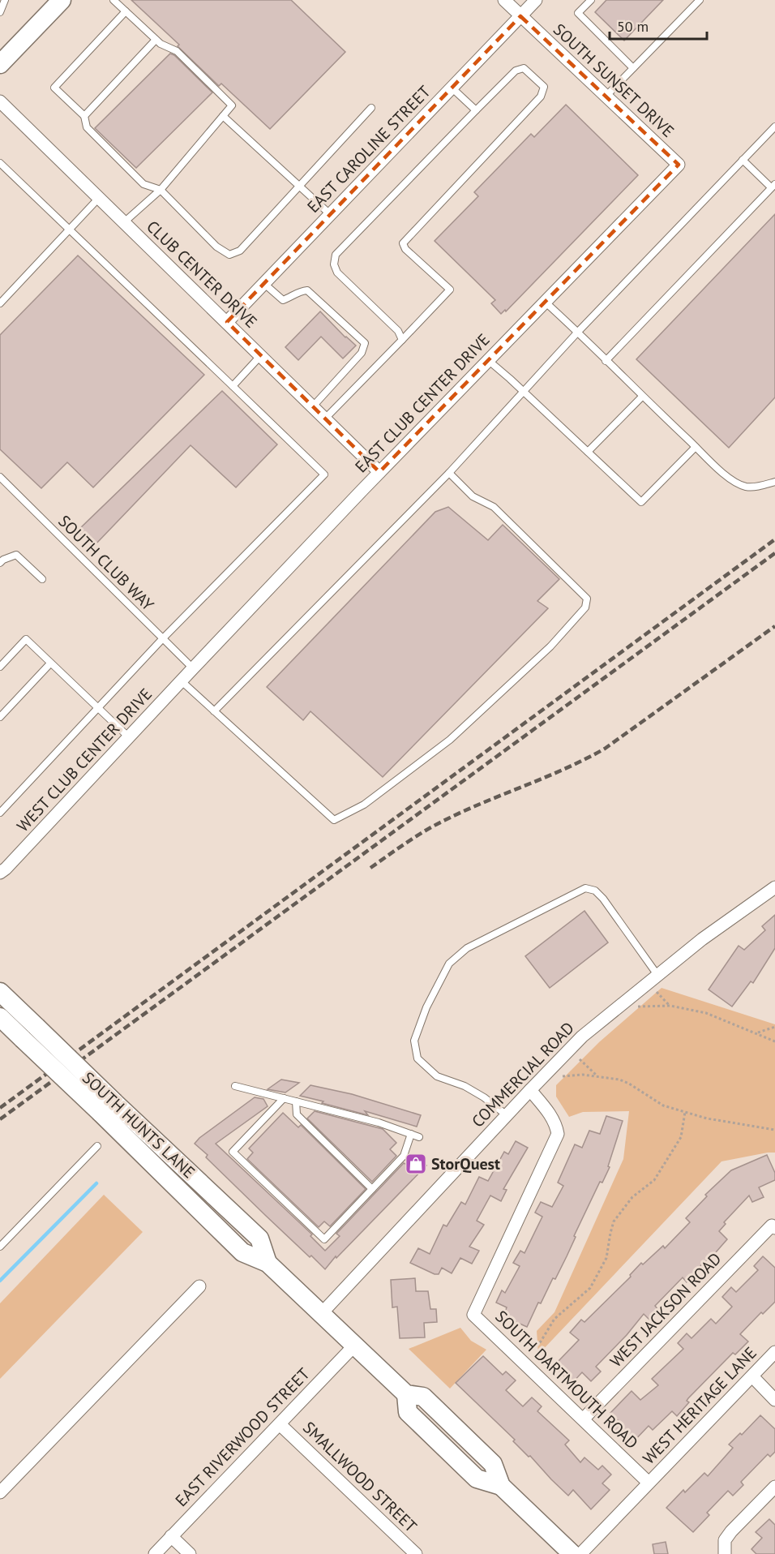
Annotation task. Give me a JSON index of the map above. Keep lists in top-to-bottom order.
{
  "streets": {
    "main road": ["SOUTH HUNTS LANE"],
    "street": [
      "SOUTH SUNSET DRIVE",
      "EAST CAROLINE STREET",
      "CLUB CENTER DRIVE",
      "EAST CLUB CENTER DRIVE",
      "WEST CLUB CENTER DRIVE",
      "COMMERCIAL ROAD",
      "WEST JACKSON ROAD",
      "SOUTH DARTMOUTH ROAD",
      "WEST HERITAGE LANE",
      "EAST RIVERWOOD STREET",
      "SMALLWOOD STREET"
    ],
    "lane": ["SOUTH CLUB WAY"]
  },
  "crossings": [
    ["SOUTH SUNSET DRIVE", "EAST CAROLINE STREET"],
    ["SOUTH SUNSET DRIVE", "EAST CLUB CENTER DRIVE"],
    ["EAST CAROLINE STREET", "CLUB CENTER DRIVE"],
    ["CLUB CENTER DRIVE", "EAST CLUB CENTER DRIVE"],
    ["EAST CLUB CENTER DRIVE", "SOUTH CLUB WAY"],
    ["EAST CLUB CENTER DRIVE", "WEST CLUB CENTER DRIVE"],
    ["SOUTH CLUB WAY", "WEST CLUB CENTER DRIVE"],
    ["COMMERCIAL ROAD", "SOUTH HUNTS LANE"],
    ["COMMERCIAL ROAD", "SOUTH DARTMOUTH ROAD"],
    ["SOUTH HUNTS LANE", "EAST RIVERWOOD STREET"],
    ["WEST JACKSON ROAD", "SOUTH DARTMOUTH ROAD"],
    ["SOUTH DARTMOUTH ROAD", "WEST HERITAGE LANE"],
    ["EAST RIVERWOOD STREET", "SMALLWOOD STREET"]
  ],
  "places": {
    "shop": ["StorQuest"]
  },
  "scale_bar": "50 m"
}
